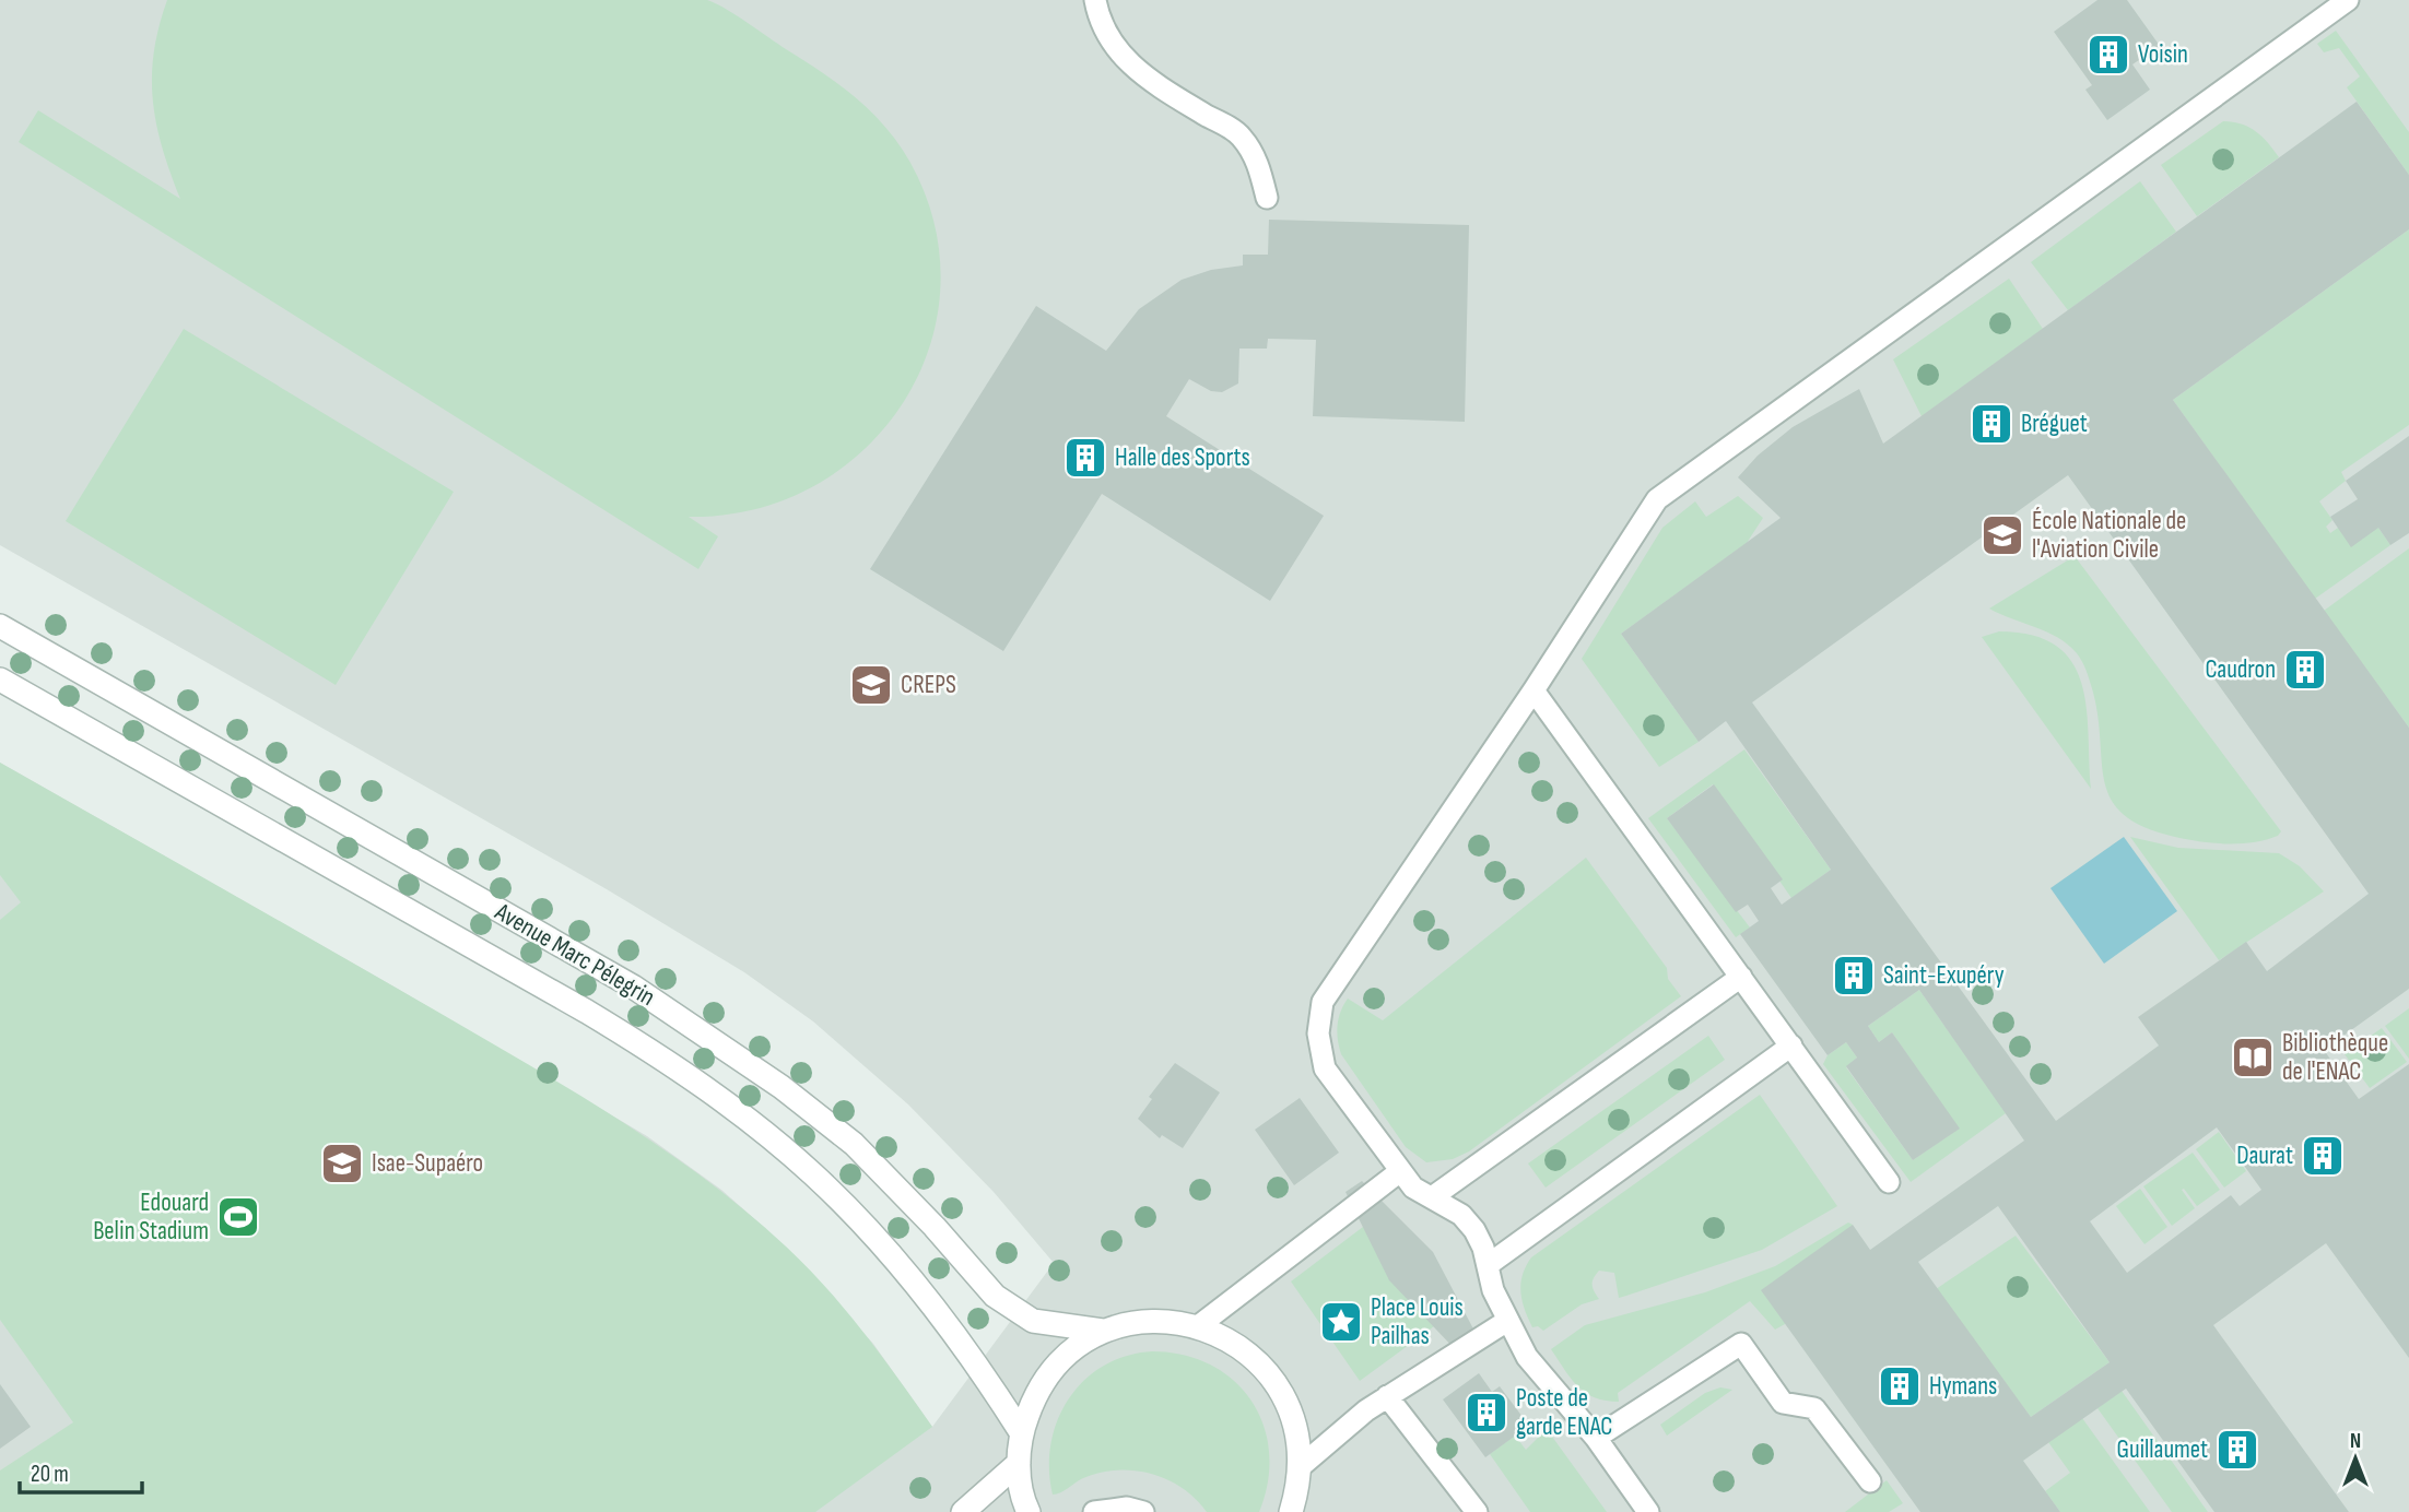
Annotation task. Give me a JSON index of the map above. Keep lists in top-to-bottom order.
{
  "streets": {
    "street": ["Avenue Marc Pélegrin"]
  },
  "places": {
    "building": [
      "Voisin",
      "Bréguet",
      "Halle des Sports",
      "Caudron",
      "Saint-Exupéry",
      "Daurat",
      "Hymans",
      "Poste de garde ENAC",
      "Guillaumet"
    ],
    "school or university": ["École Nationale de l'Aviation Civile", "CREPS", "Isae-Supaéro"],
    "library": ["Bibliothèque de l'ENAC"],
    "sports": ["Edouard Belin Stadium"],
    "place": ["Place Louis Pailhas"]
  },
  "scale_bar": "20 m",
  "north": "top"
}
